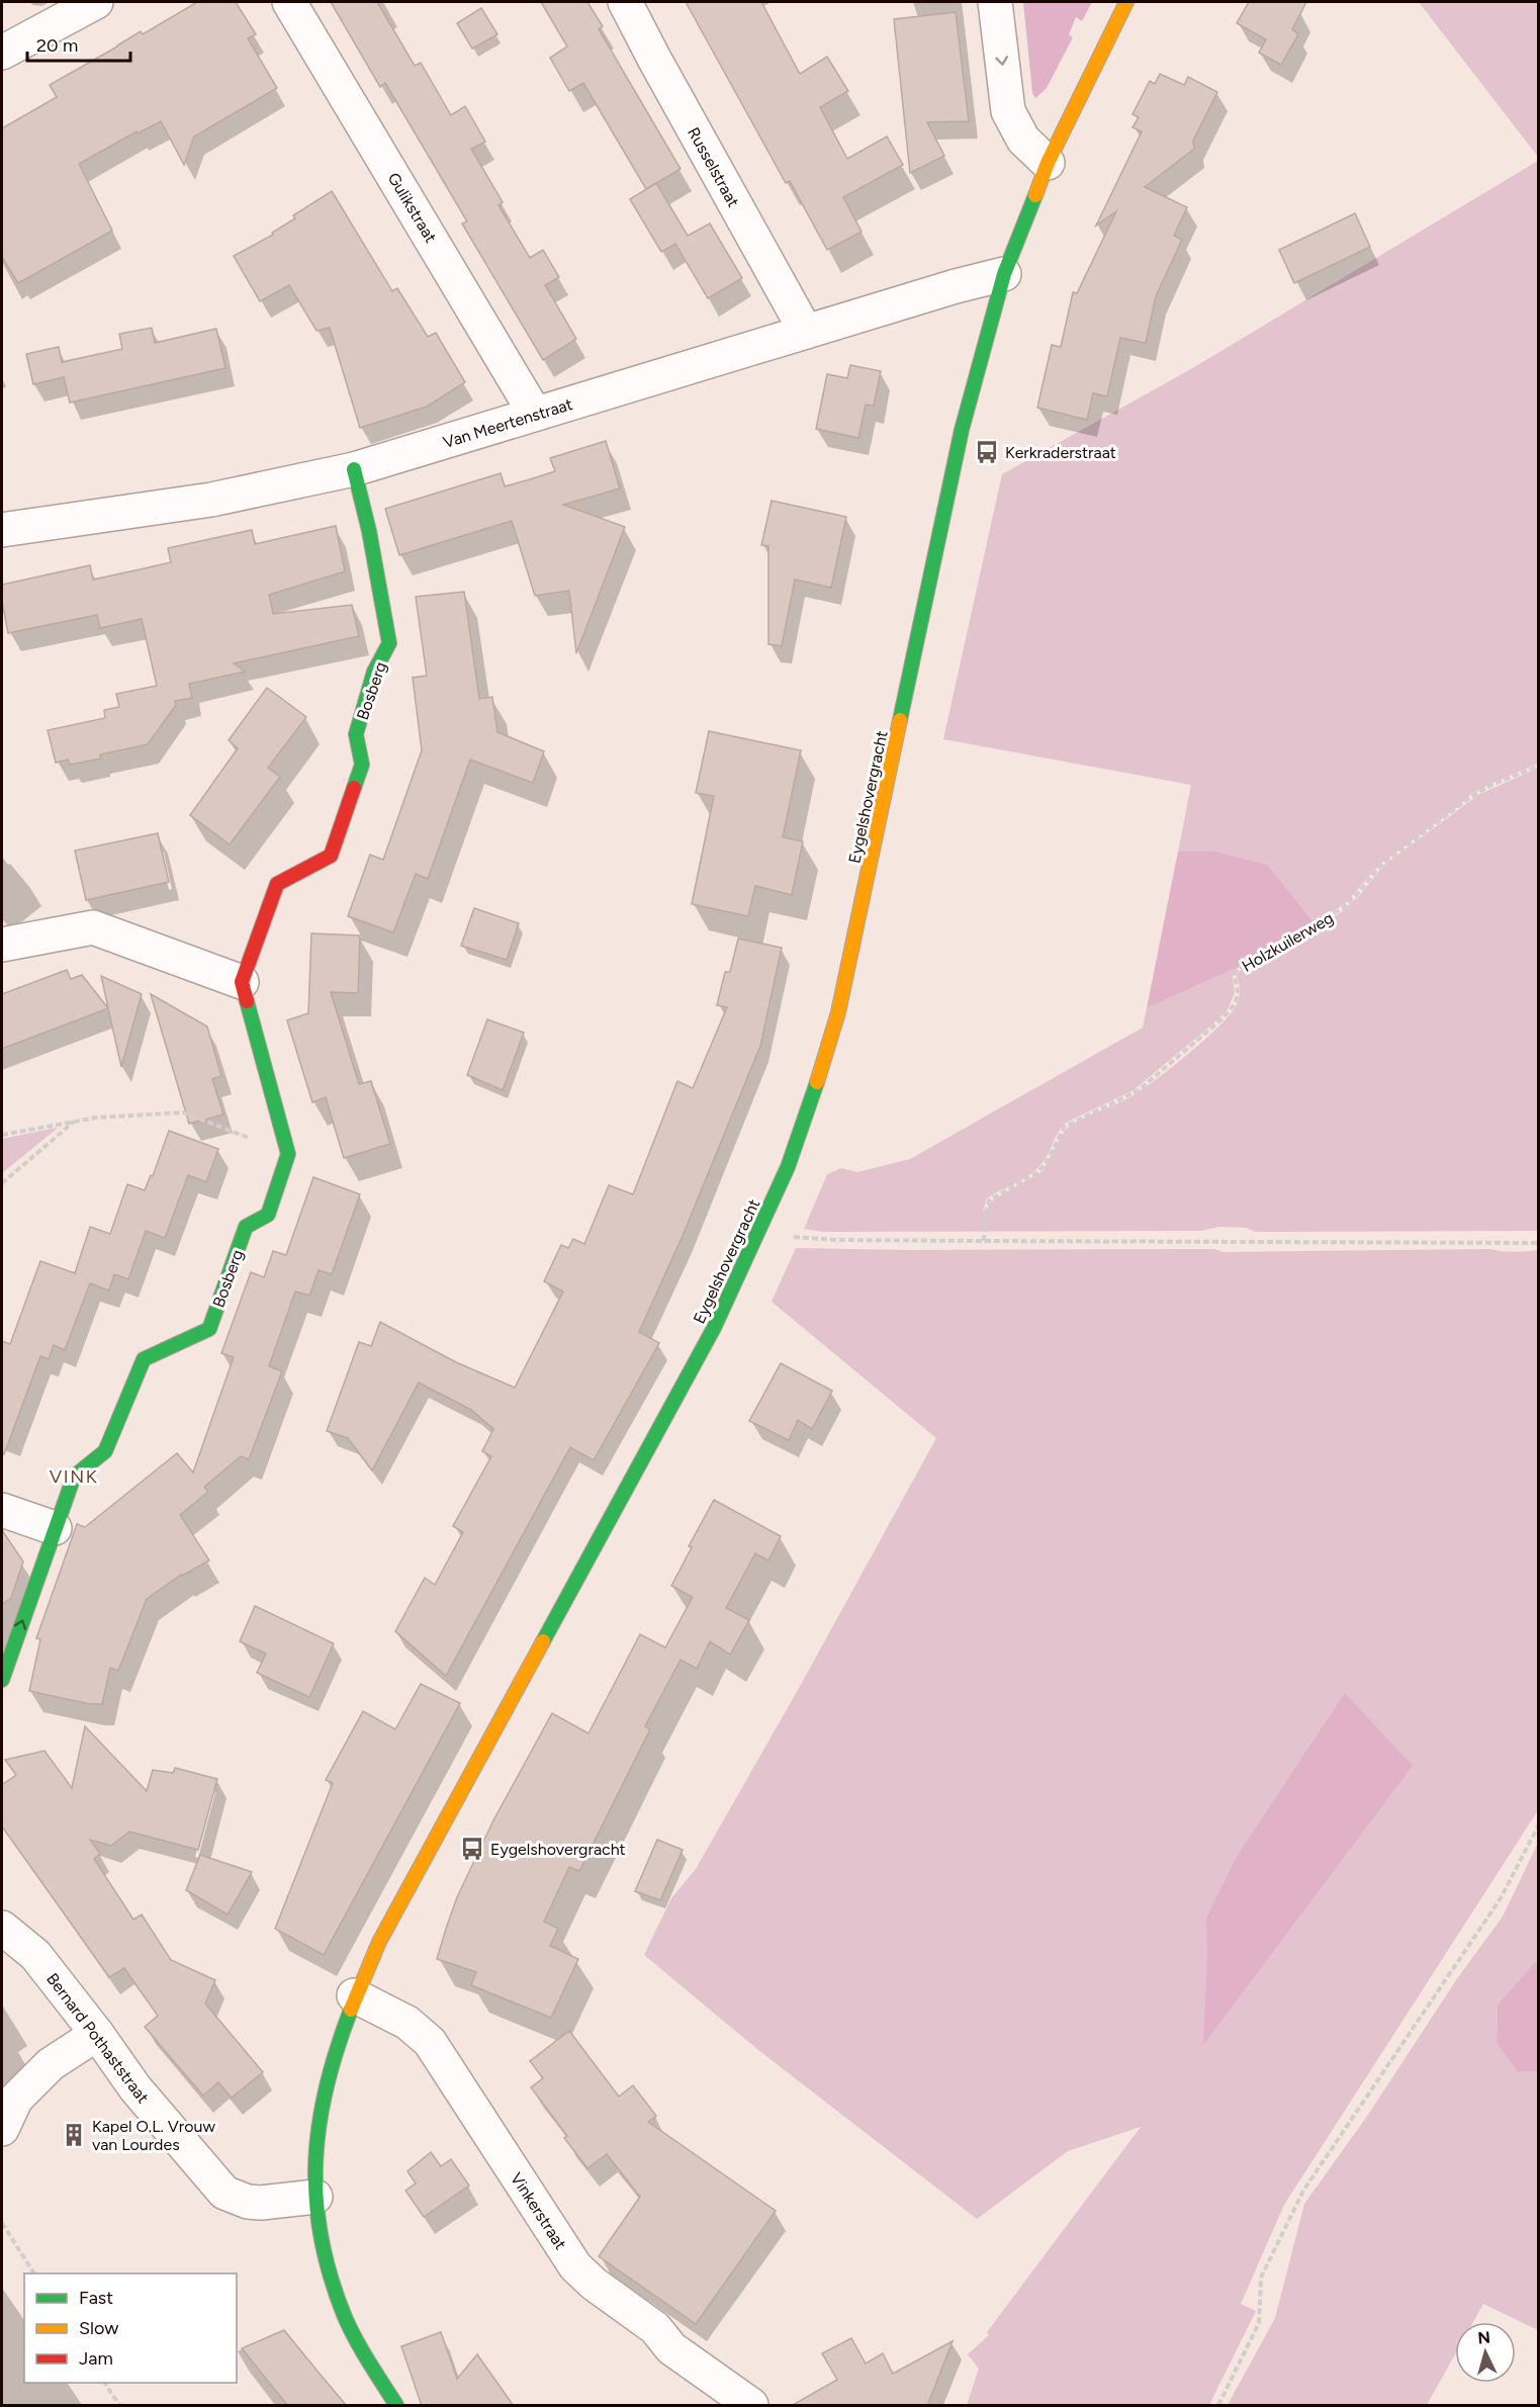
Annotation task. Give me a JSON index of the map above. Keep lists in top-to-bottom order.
{
  "streets": {
    "street": [
      "Russelstraat",
      "Gulikstraat",
      "Van Meertenstraat",
      "Bosberg",
      "Eygelshovergracht",
      "Bernard Pothaststraat",
      "Vinkerstraat"
    ],
    "path": ["Holzkuilerweg"]
  },
  "crossings": [
    ["Russelstraat", "Van Meertenstraat"],
    ["Gulikstraat", "Van Meertenstraat"],
    ["Van Meertenstraat", "Bosberg"],
    ["Van Meertenstraat", "Eygelshovergracht"],
    ["Eygelshovergracht", "Bernard Pothaststraat"],
    ["Eygelshovergracht", "Vinkerstraat"]
  ],
  "districts": ["VINK"],
  "places": {
    "bus stop": ["Kerkraderstraat", "Eygelshovergracht"],
    "building": ["Kapel O.L. Vrouw van Lourdes"]
  },
  "legend": ["Fast", "Slow", "Jam"],
  "scale_bar": "20 m",
  "north": "top"
}
